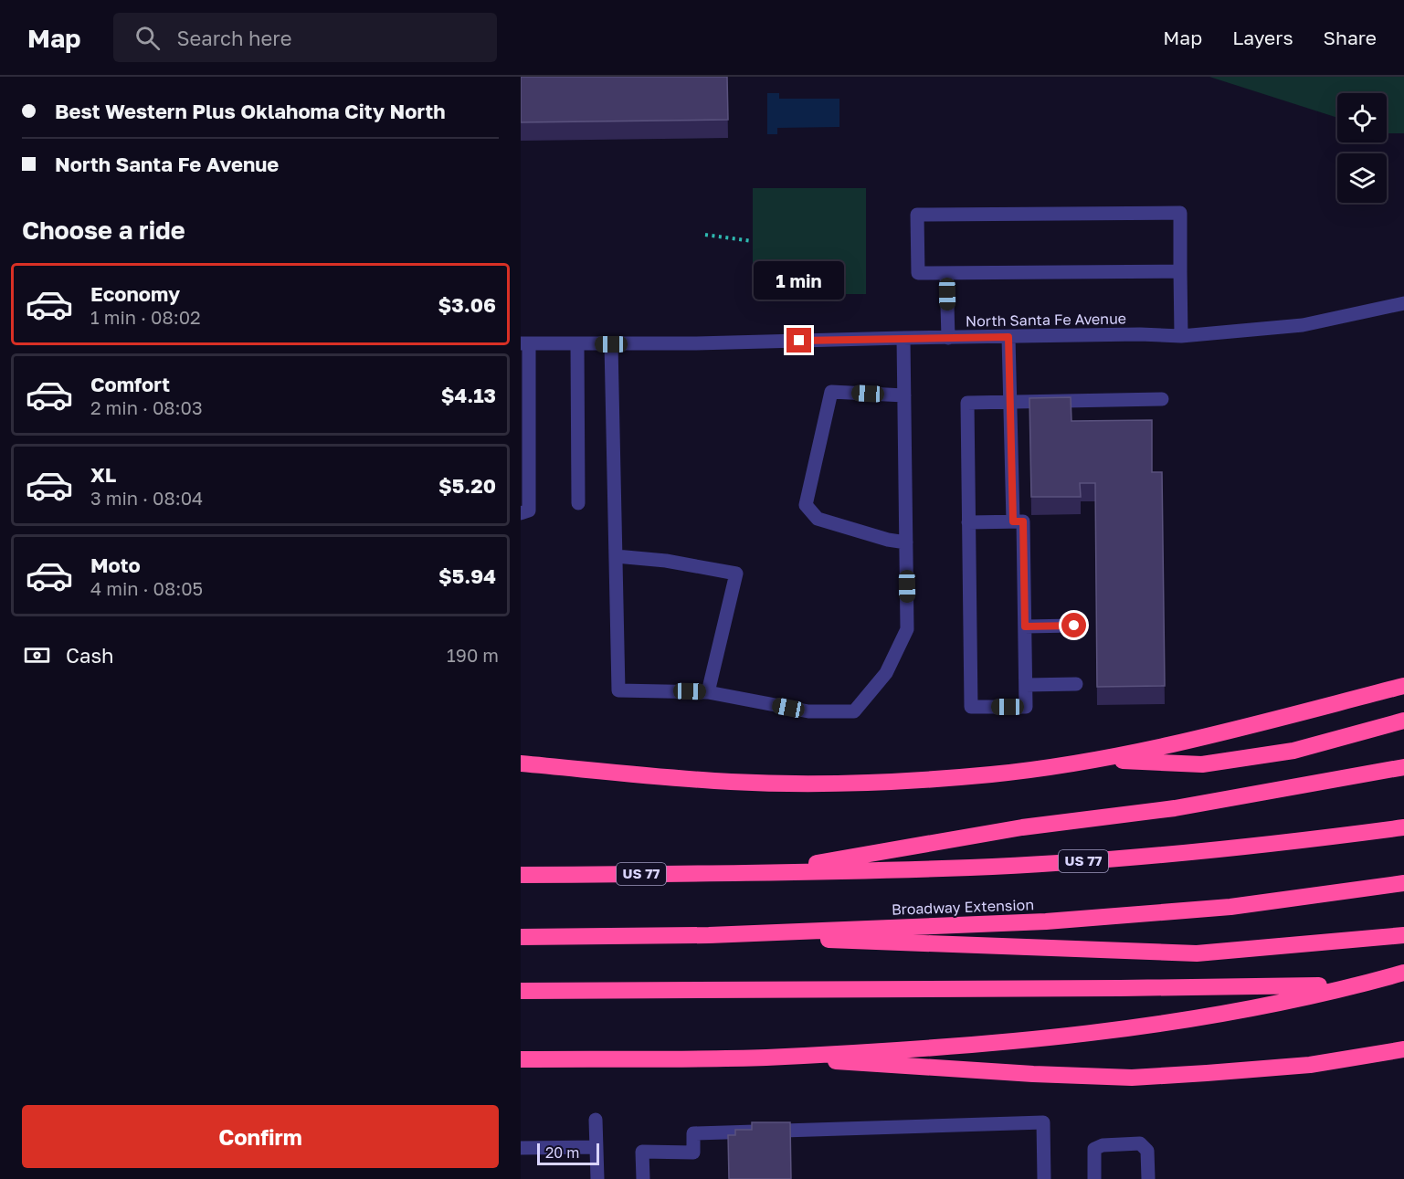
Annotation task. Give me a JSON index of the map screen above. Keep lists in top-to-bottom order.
{
  "streets": {
    "highway": ["US 77", "Broadway Extension"],
    "street": ["North Santa Fe Avenue"]
  },
  "scale_bar": "20 m",
  "page": {
    "header": "Map",
    "search": "Search here",
    "nav": ["Map", "Layers", "Share"],
    "banner": ["Best Western Plus Oklahoma City North", "North Santa Fe Avenue"],
    "heading": "Choose a ride",
    "bubble": "1 min",
    "list": [
      {
        "name": "Economy",
        "note": "1 min · 08:02",
        "value": "$3.06"
      },
      {
        "name": "Comfort",
        "note": "2 min · 08:03",
        "value": "$4.13"
      },
      {
        "name": "XL",
        "note": "3 min · 08:04",
        "value": "$5.20"
      },
      {
        "name": "Moto",
        "note": "4 min · 08:05",
        "value": "$5.94"
      }
    ],
    "pay": ["Cash", "190 m"],
    "buttons": "Confirm",
    "scale": "20 m"
  }
}
